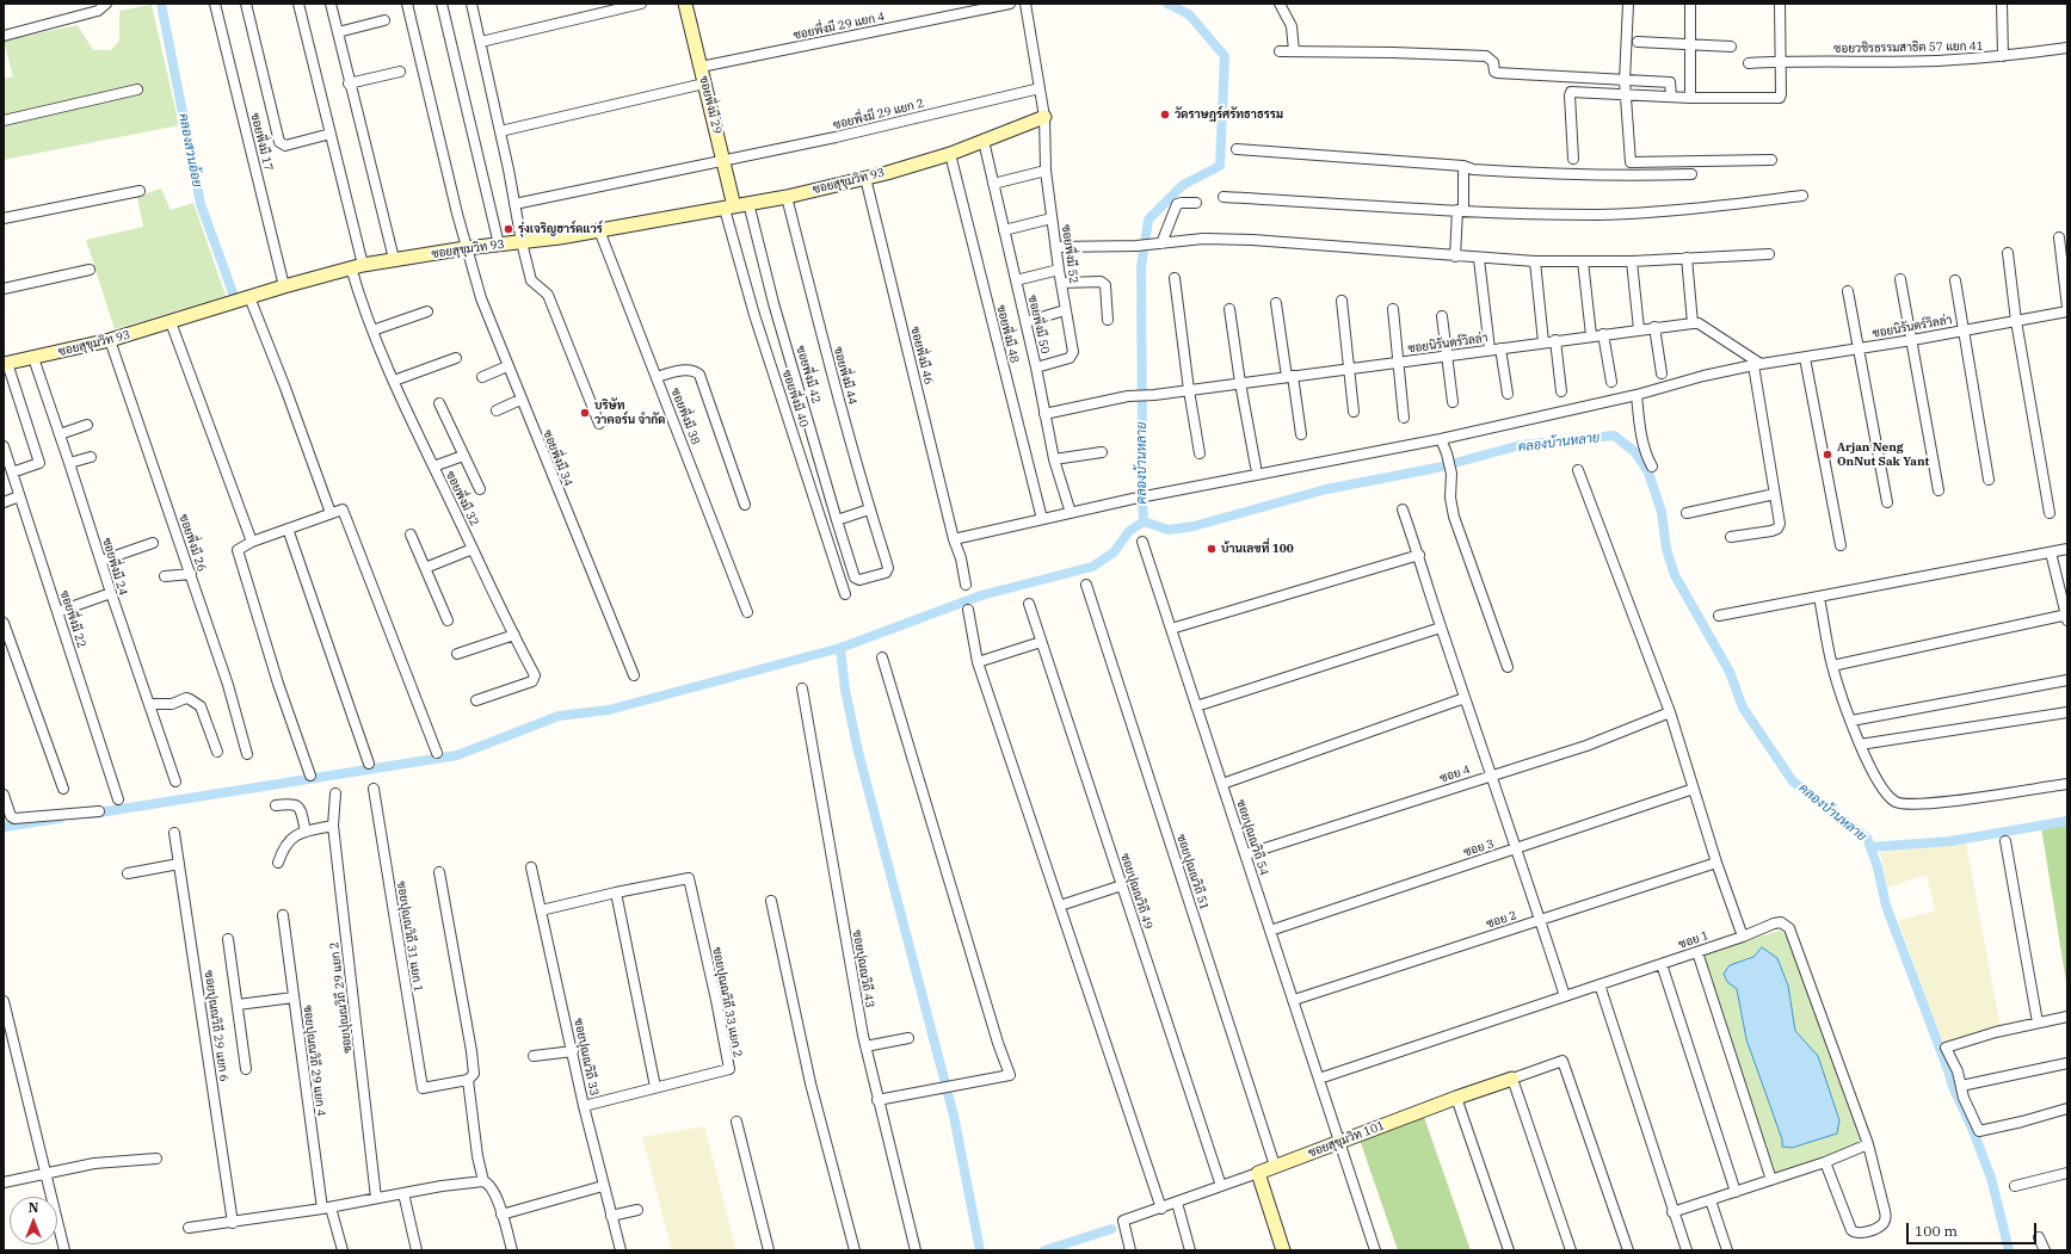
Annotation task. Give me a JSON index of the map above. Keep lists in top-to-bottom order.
{
  "streets": {
    "street": [
      "ซอยพึ่งมี 29 แยก 4",
      "ซอยวชิรธรรมสาธิต 57 แยก 41",
      "ซอยพึ่งมี 29",
      "ซอยพึ่งมี 29 แยก 2",
      "ซอยพึ่งมี 17",
      "ซอยสุขุมวิท 93",
      "ซอยพึ่งมี 52",
      "ซอยพึ่งมี 50",
      "ซอยนิรันดร์วิลล่า",
      "ซอยพึ่งมี 48",
      "ซอยพึ่งมี 46",
      "ซอยพึ่งมี 42",
      "ซอยพึ่งมี 44",
      "ซอยพึ่งมี 40",
      "ซอยพึ่งมี 38",
      "ซอยพึ่งมี 34",
      "ซอยพึ่งมี 32",
      "ซอยพึ่งมี 26",
      "ซอยพึ่งมี 24",
      "ซอยพึ่งมี 22",
      "ซอย 4",
      "ซอยปุณณวิถี 54",
      "ซอย 3",
      "ซอยปุณณวิถี 51",
      "ซอยปุณณวิถี 49",
      "ซอย 2",
      "ซอยปุณณวิถี 31 แยก 1",
      "ซอย 1",
      "ซอยปุณณวิถี 43",
      "ซอยปุณณวิถี 29 แยก 2",
      "ซอยปุณณวิถี 33 แยก 2",
      "ซอยปุณณวิถี 29 แยก 6",
      "ซอยปุณณวิถี 33",
      "ซอยปุณณวิถี 29 แยก 4",
      "ซอยสุขุมวิท 101"
    ]
  },
  "crossings": [
    ["ซอยพึ่งมี 29 แยก 4", "ซอยพึ่งมี 29"],
    ["ซอยพึ่งมี 29", "ซอยพึ่งมี 29 แยก 2"],
    ["ซอยพึ่งมี 29", "ซอยสุขุมวิท 93"],
    ["ซอยพึ่งมี 29", "ซอยพึ่งมี 40"],
    ["ซอยพึ่งมี 29 แยก 2", "ซอยพึ่งมี 52"],
    ["ซอยพึ่งมี 17", "ซอยสุขุมวิท 93"],
    ["ซอยสุขุมวิท 93", "ซอยพึ่งมี 52"],
    ["ซอยสุขุมวิท 93", "ซอยพึ่งมี 50"],
    ["ซอยสุขุมวิท 93", "ซอยพึ่งมี 48"],
    ["ซอยสุขุมวิท 93", "ซอยพึ่งมี 46"],
    ["ซอยสุขุมวิท 93", "ซอยพึ่งมี 42"],
    ["ซอยสุขุมวิท 93", "ซอยพึ่งมี 44"],
    ["ซอยสุขุมวิท 93", "ซอยพึ่งมี 40"],
    ["ซอยสุขุมวิท 93", "ซอยพึ่งมี 38"],
    ["ซอยสุขุมวิท 93", "ซอยพึ่งมี 34"],
    ["ซอยสุขุมวิท 93", "ซอยพึ่งมี 32"],
    ["ซอยสุขุมวิท 93", "ซอยพึ่งมี 26"],
    ["ซอยสุขุมวิท 93", "ซอยพึ่งมี 24"],
    ["ซอยพึ่งมี 52", "ซอยพึ่งมี 50"],
    ["ซอยพึ่งมี 50", "ซอยนิรันดร์วิลล่า"],
    ["ซอยนิรันดร์วิลล่า", "ซอยพึ่งมี 48"],
    ["ซอยนิรันดร์วิลล่า", "ซอยพึ่งมี 46"],
    ["ซอยพึ่งมี 42", "ซอยพึ่งมี 44"],
    ["ซอย 4", "ซอยปุณณวิถี 54"],
    ["ซอยปุณณวิถี 54", "ซอย 3"],
    ["ซอยปุณณวิถี 54", "ซอย 2"],
    ["ซอยปุณณวิถี 54", "ซอย 1"],
    ["ซอยปุณณวิถี 54", "ซอยสุขุมวิท 101"],
    ["ซอยปุณณวิถี 51", "ซอยสุขุมวิท 101"],
    ["ซอยปุณณวิถี 33 แยก 2", "ซอยปุณณวิถี 33"]
  ],
  "water": ["คลองสวนอ้อย", "คลองบ้านหลาย"],
  "places": [
    "วัดราษฎร์ศรัทธาธรรม",
    "รุ่งเจริญฮาร์ดแวร์",
    "บริษัท วาคอร์น จำกัด",
    "Arjan Neng OnNut Sak Yant",
    "บ้านเลขที่ 100"
  ],
  "scale_bar": "100 m",
  "north": "top"
}
